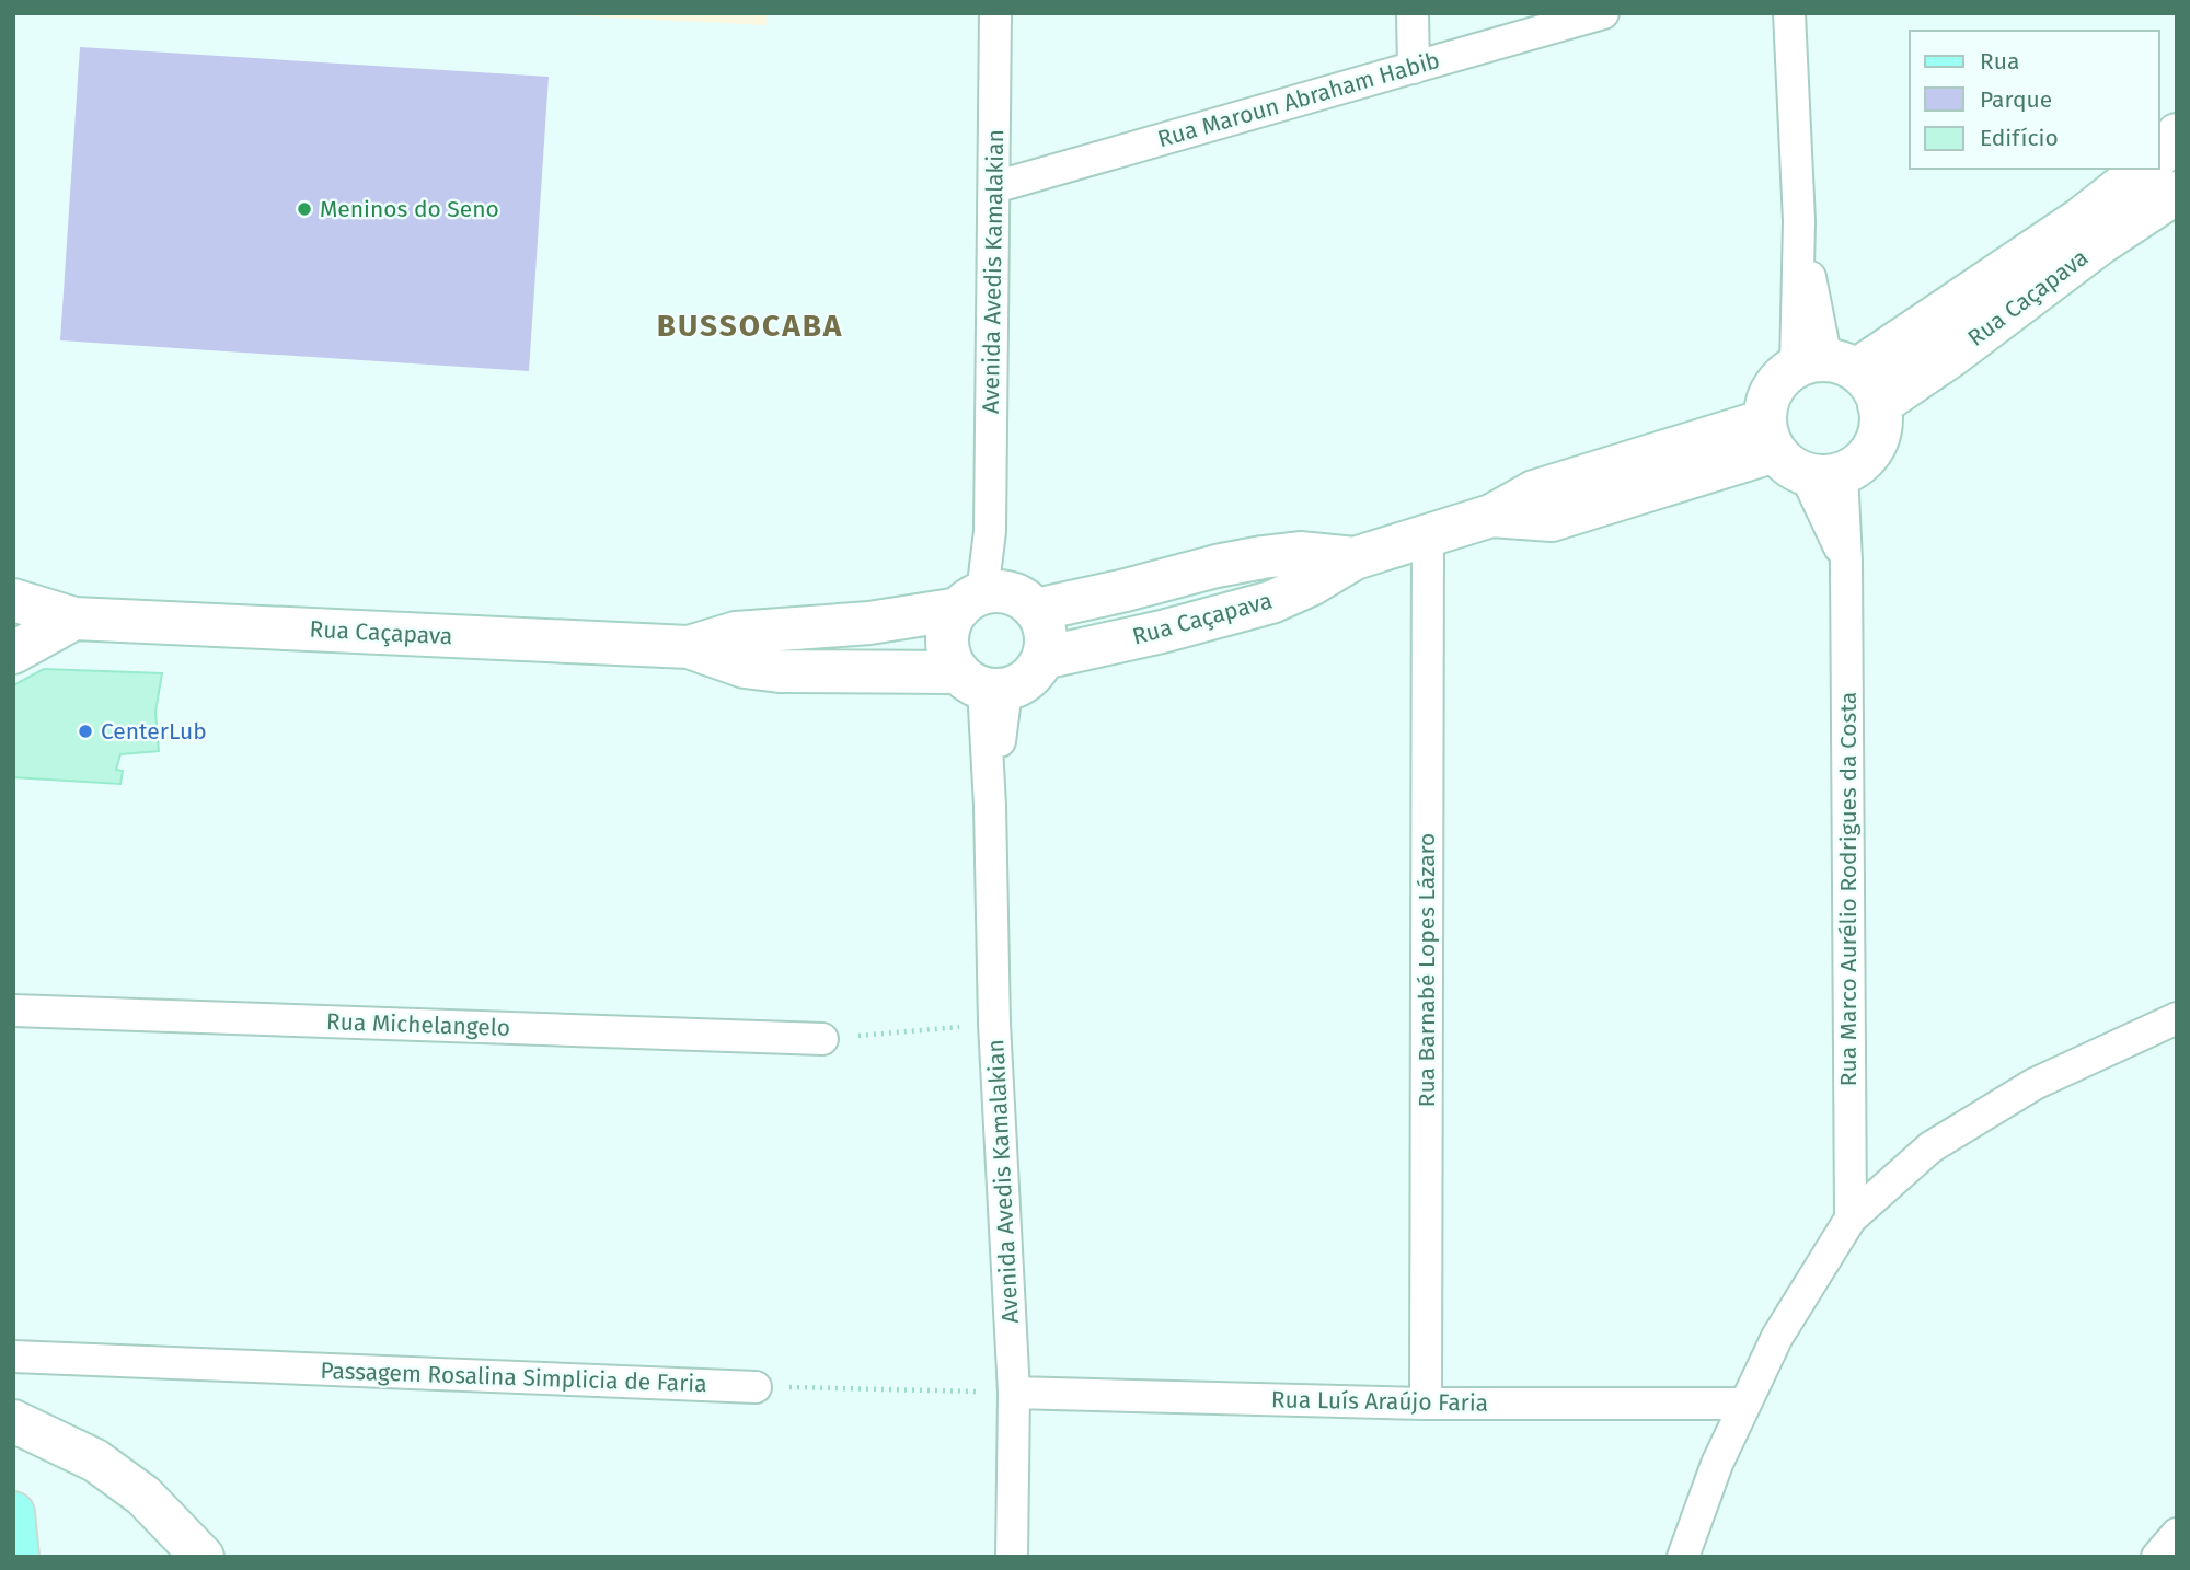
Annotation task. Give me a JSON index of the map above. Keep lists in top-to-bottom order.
{
  "streets": {
    "street": [
      "Rua Maroun Abraham Habib",
      "Avenida Avedis Kamalakian",
      "Rua Caçapava",
      "Rua Marco Aurélio Rodrigues da Costa",
      "Rua Barnabé Lopes Lázaro",
      "Rua Michelangelo",
      "Passagem Rosalina Simplicia de Faria",
      "Rua Luís Araújo Faria"
    ]
  },
  "crossings": [
    ["Rua Maroun Abraham Habib", "Avenida Avedis Kamalakian"],
    ["Avenida Avedis Kamalakian", "Rua Caçapava"],
    ["Avenida Avedis Kamalakian", "Rua Luís Araújo Faria"],
    ["Rua Caçapava", "Rua Marco Aurélio Rodrigues da Costa"],
    ["Rua Caçapava", "Rua Barnabé Lopes Lázaro"],
    ["Rua Barnabé Lopes Lázaro", "Rua Luís Araújo Faria"]
  ],
  "districts": ["BUSSOCABA"],
  "places": ["Meninos do Seno", "CenterLub"],
  "legend": ["Rua", "Parque", "Edifício"]
}
